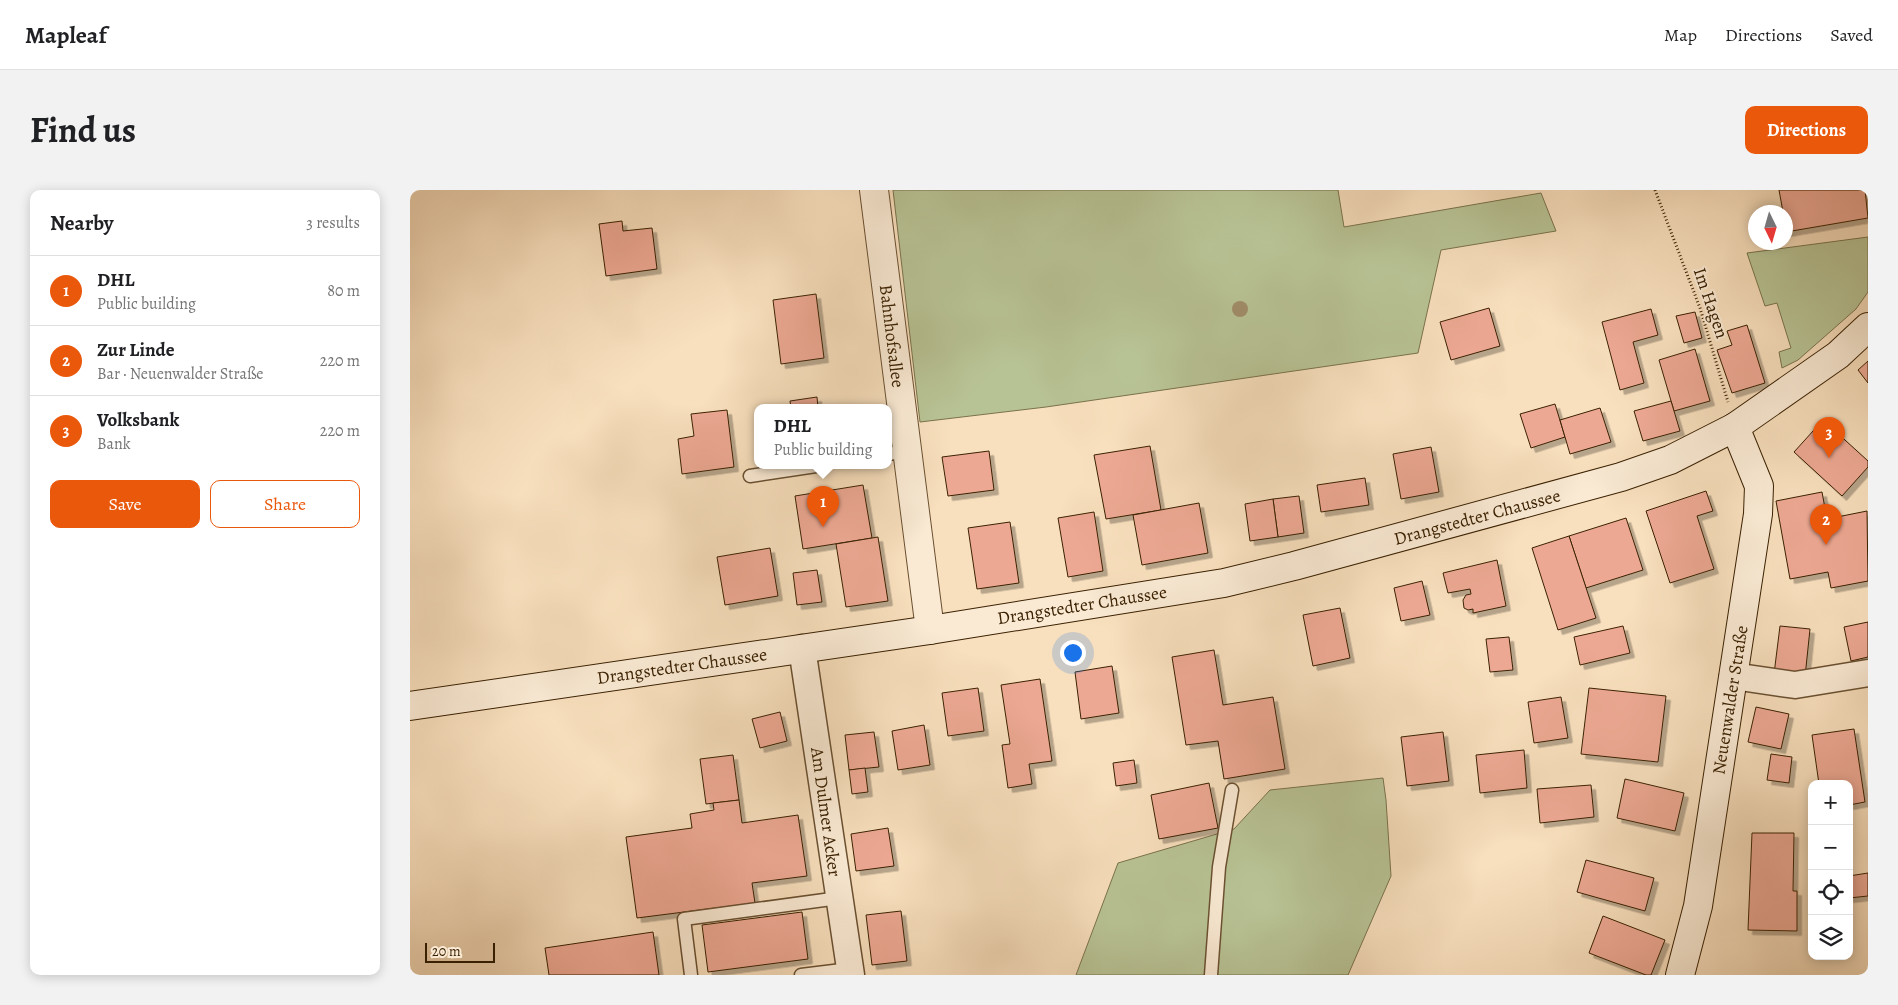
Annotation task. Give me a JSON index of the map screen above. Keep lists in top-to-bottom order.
{
  "streets": {
    "main road": ["Bahnhofsallee", "Drangstedter Chaussee", "Neuenwalder Straße"],
    "street": ["Am Dulmer Acker"],
    "path": ["Im Hagen"]
  },
  "crossings": [
    ["Im Hagen", "Drangstedter Chaussee"],
    ["Im Hagen", "Neuenwalder Straße"],
    ["Bahnhofsallee", "Drangstedter Chaussee"],
    ["Drangstedter Chaussee", "Neuenwalder Straße"],
    ["Drangstedter Chaussee", "Am Dulmer Acker"]
  ],
  "scale_bar": "20 m",
  "north": "bottom",
  "page": {
    "header": "Mapleaf",
    "nav": ["Map", "Directions", "Saved"],
    "title": "Find us",
    "buttons": [
      "Directions",
      ["Save", "Share"]
    ],
    "heading": ["Nearby", "3 results"],
    "list": [
      {
        "mark": "1",
        "name": "DHL",
        "note": "Public building",
        "value": "80 m"
      },
      {
        "mark": "2",
        "name": "Zur Linde",
        "note": "Bar · Neuenwalder Straße",
        "value": "220 m"
      },
      {
        "mark": "3",
        "name": "Volksbank",
        "note": "Bank",
        "value": "220 m"
      }
    ],
    "popup": ["DHL", "Public building"],
    "pins": ["3", "1", "2"],
    "map_buttons": ["+", "−"],
    "scale": "20 m"
  }
}
